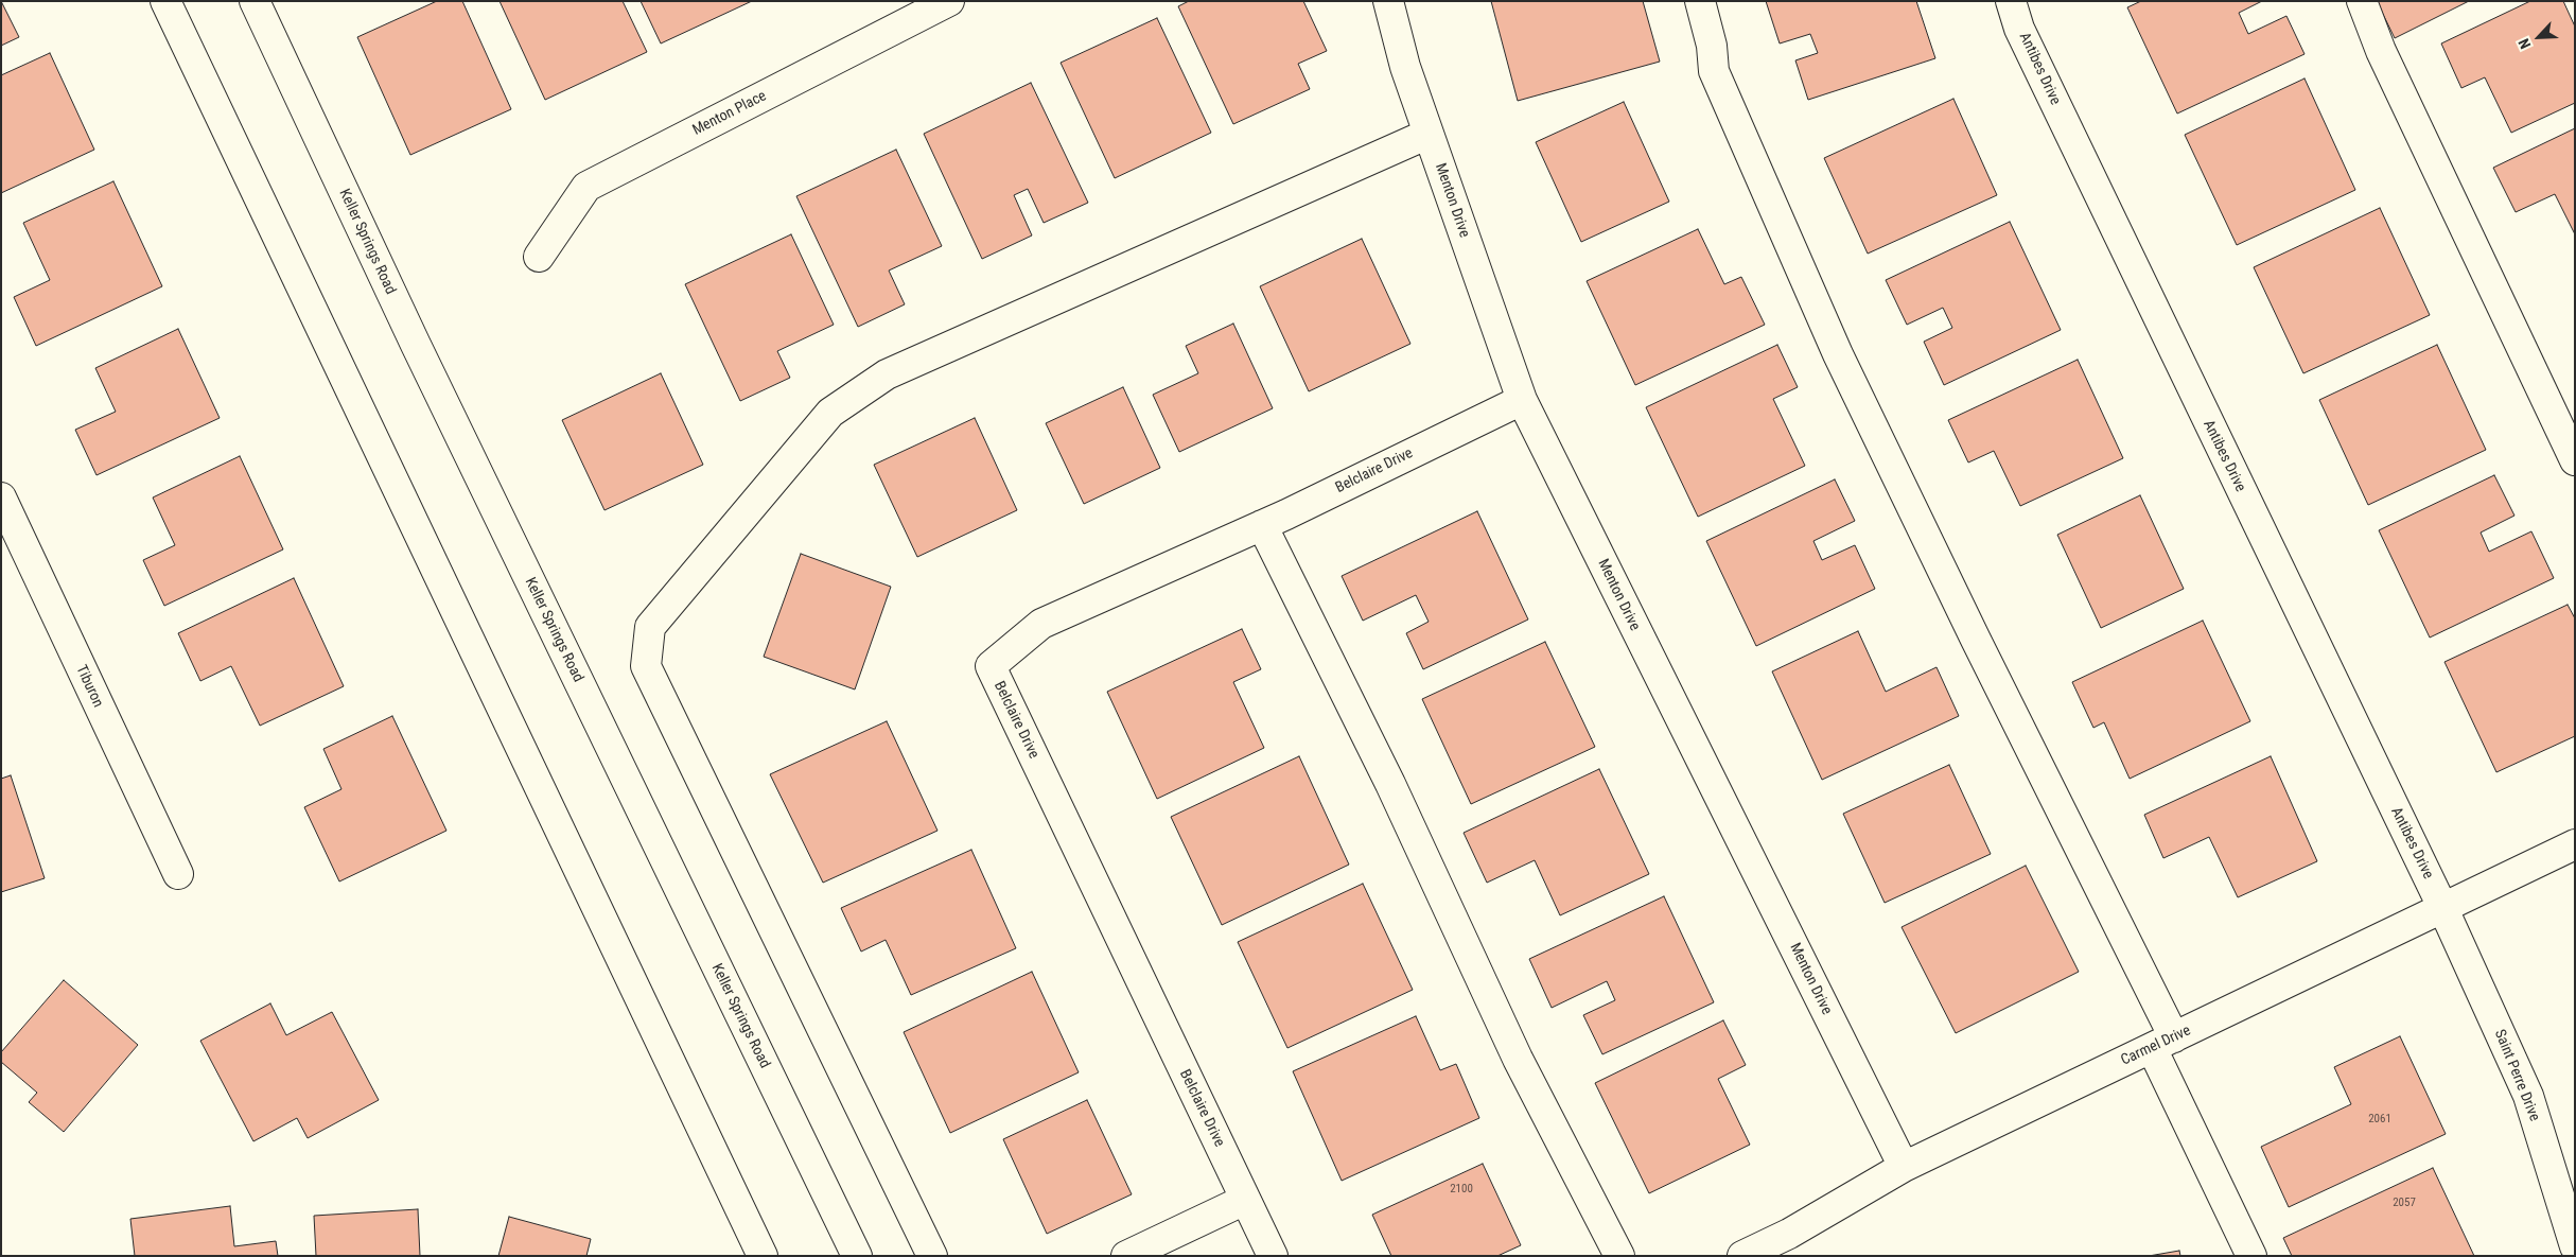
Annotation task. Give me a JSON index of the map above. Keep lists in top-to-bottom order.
{
  "streets": {
    "street": [
      "Antibes Drive",
      "Menton Place",
      "Menton Drive",
      "Keller Springs Road",
      "Belclaire Drive",
      "Tiburon",
      "Carmel Drive",
      "Saint Perre Drive"
    ]
  },
  "crossings": [
    ["Antibes Drive", "Carmel Drive"],
    ["Antibes Drive", "Saint Perre Drive"],
    ["Menton Drive", "Belclaire Drive"],
    ["Menton Drive", "Carmel Drive"],
    ["Carmel Drive", "Saint Perre Drive"]
  ],
  "house_numbers": ["2061", "2100", "2057"],
  "north": "bottom left"
}
